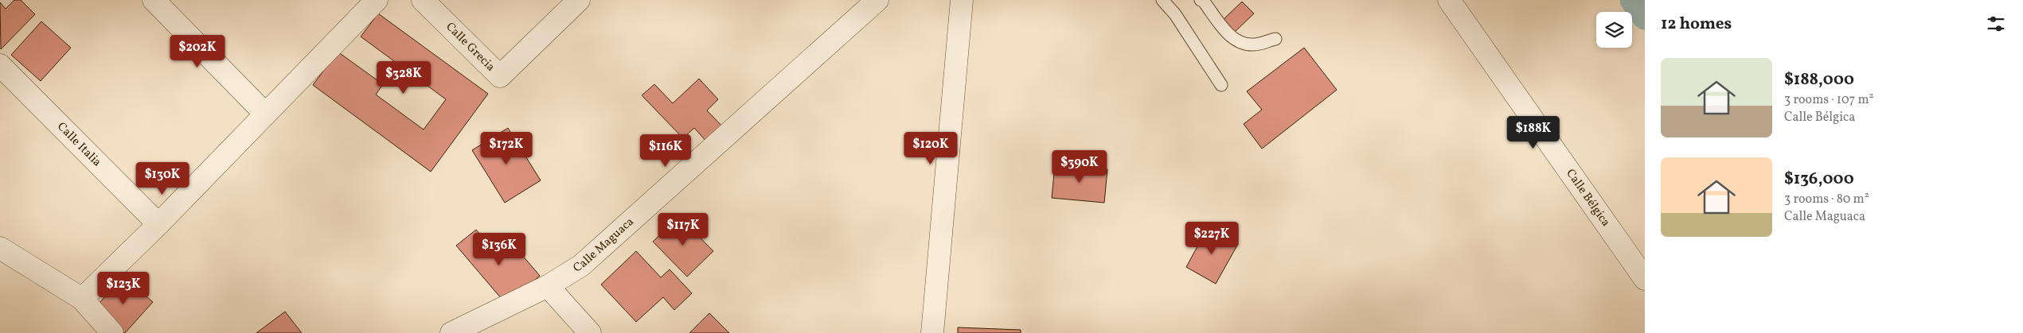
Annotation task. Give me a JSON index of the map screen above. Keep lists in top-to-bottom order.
{
  "streets": {
    "street": [
      "Calle Grecia",
      "Calle Italia",
      "Calle Bélgica",
      "Calle Maguaca"
    ]
  },
  "page": {
    "heading": "12 homes",
    "price": [
      "$202K",
      "$328K",
      "$188K",
      "$172K",
      "$120K",
      "$116K",
      "$390K",
      "$130K",
      "$117K",
      "$227K",
      "$136K",
      "$123K"
    ],
    "list": [
      {
        "name": "$188,000",
        "note": "3 rooms · 107 m² · Calle Bélgica"
      },
      {
        "name": "$136,000",
        "note": "3 rooms · 80 m² · Calle Maguaca"
      }
    ]
  }
}
